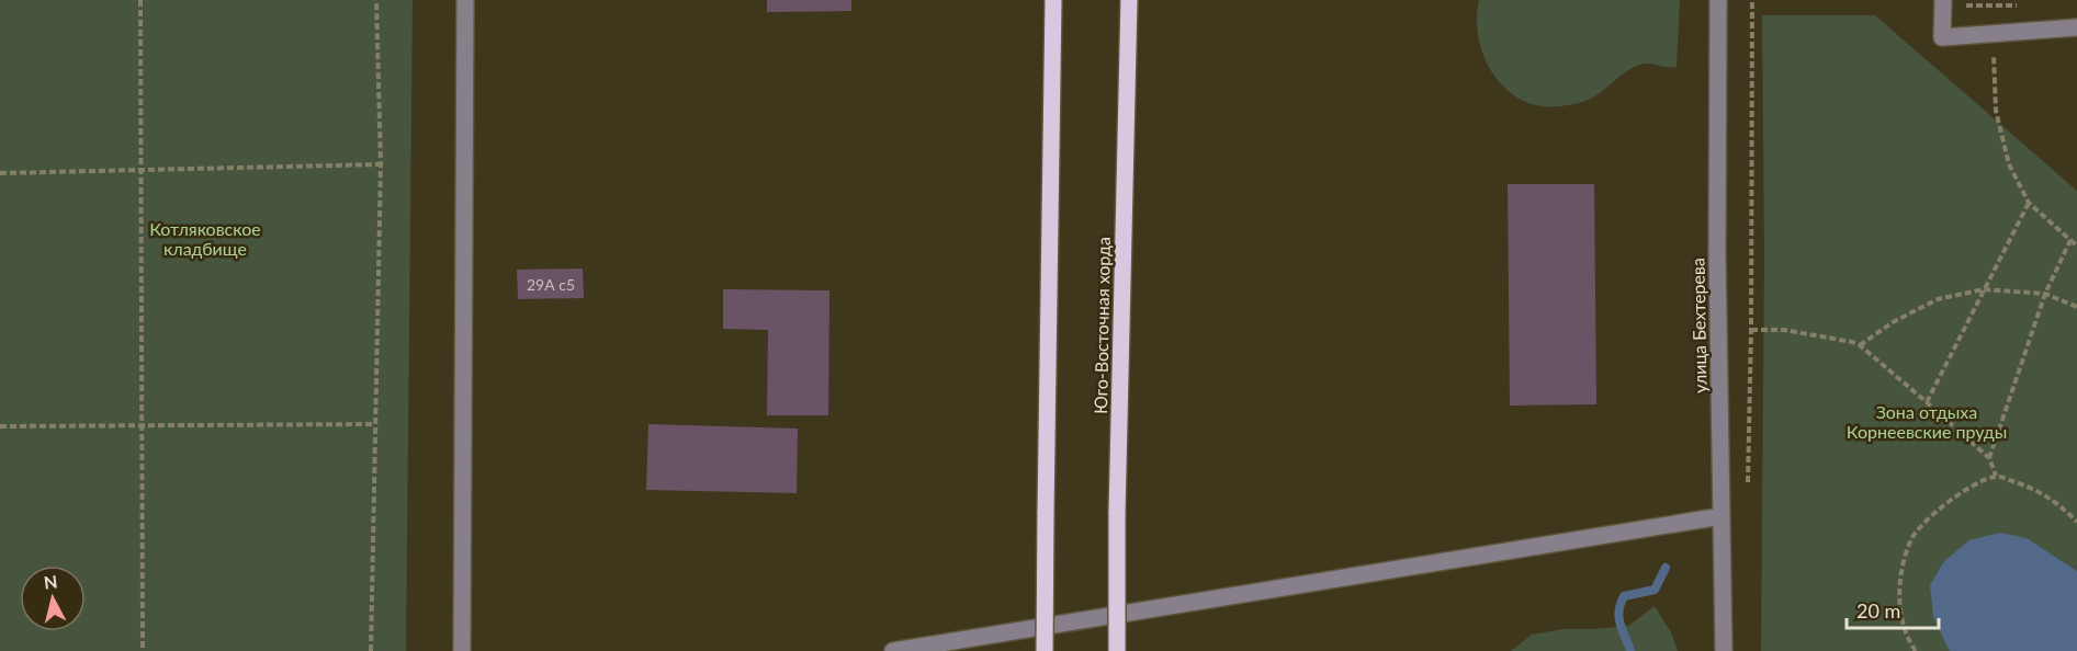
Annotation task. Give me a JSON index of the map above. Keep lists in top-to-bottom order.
{
  "streets": {
    "main road": ["Юго-Восточная хорда"],
    "street": ["улица Бехтерева"]
  },
  "parks": ["Котляковское кладбище", "Зона отдыха Корнеевские пруды"],
  "house_numbers": ["29А с5"],
  "scale_bar": "20 m",
  "north": "top"
}
